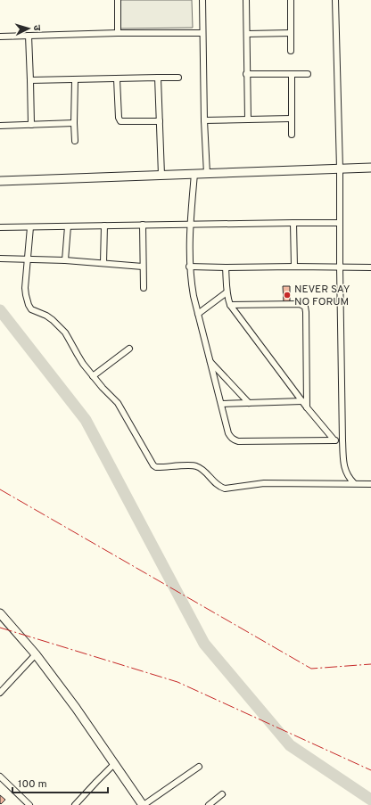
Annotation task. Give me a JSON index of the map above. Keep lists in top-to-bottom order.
{
  "places": ["NEVER SAY NO FORUM"],
  "scale_bar": "100 m",
  "north": "right"
}
